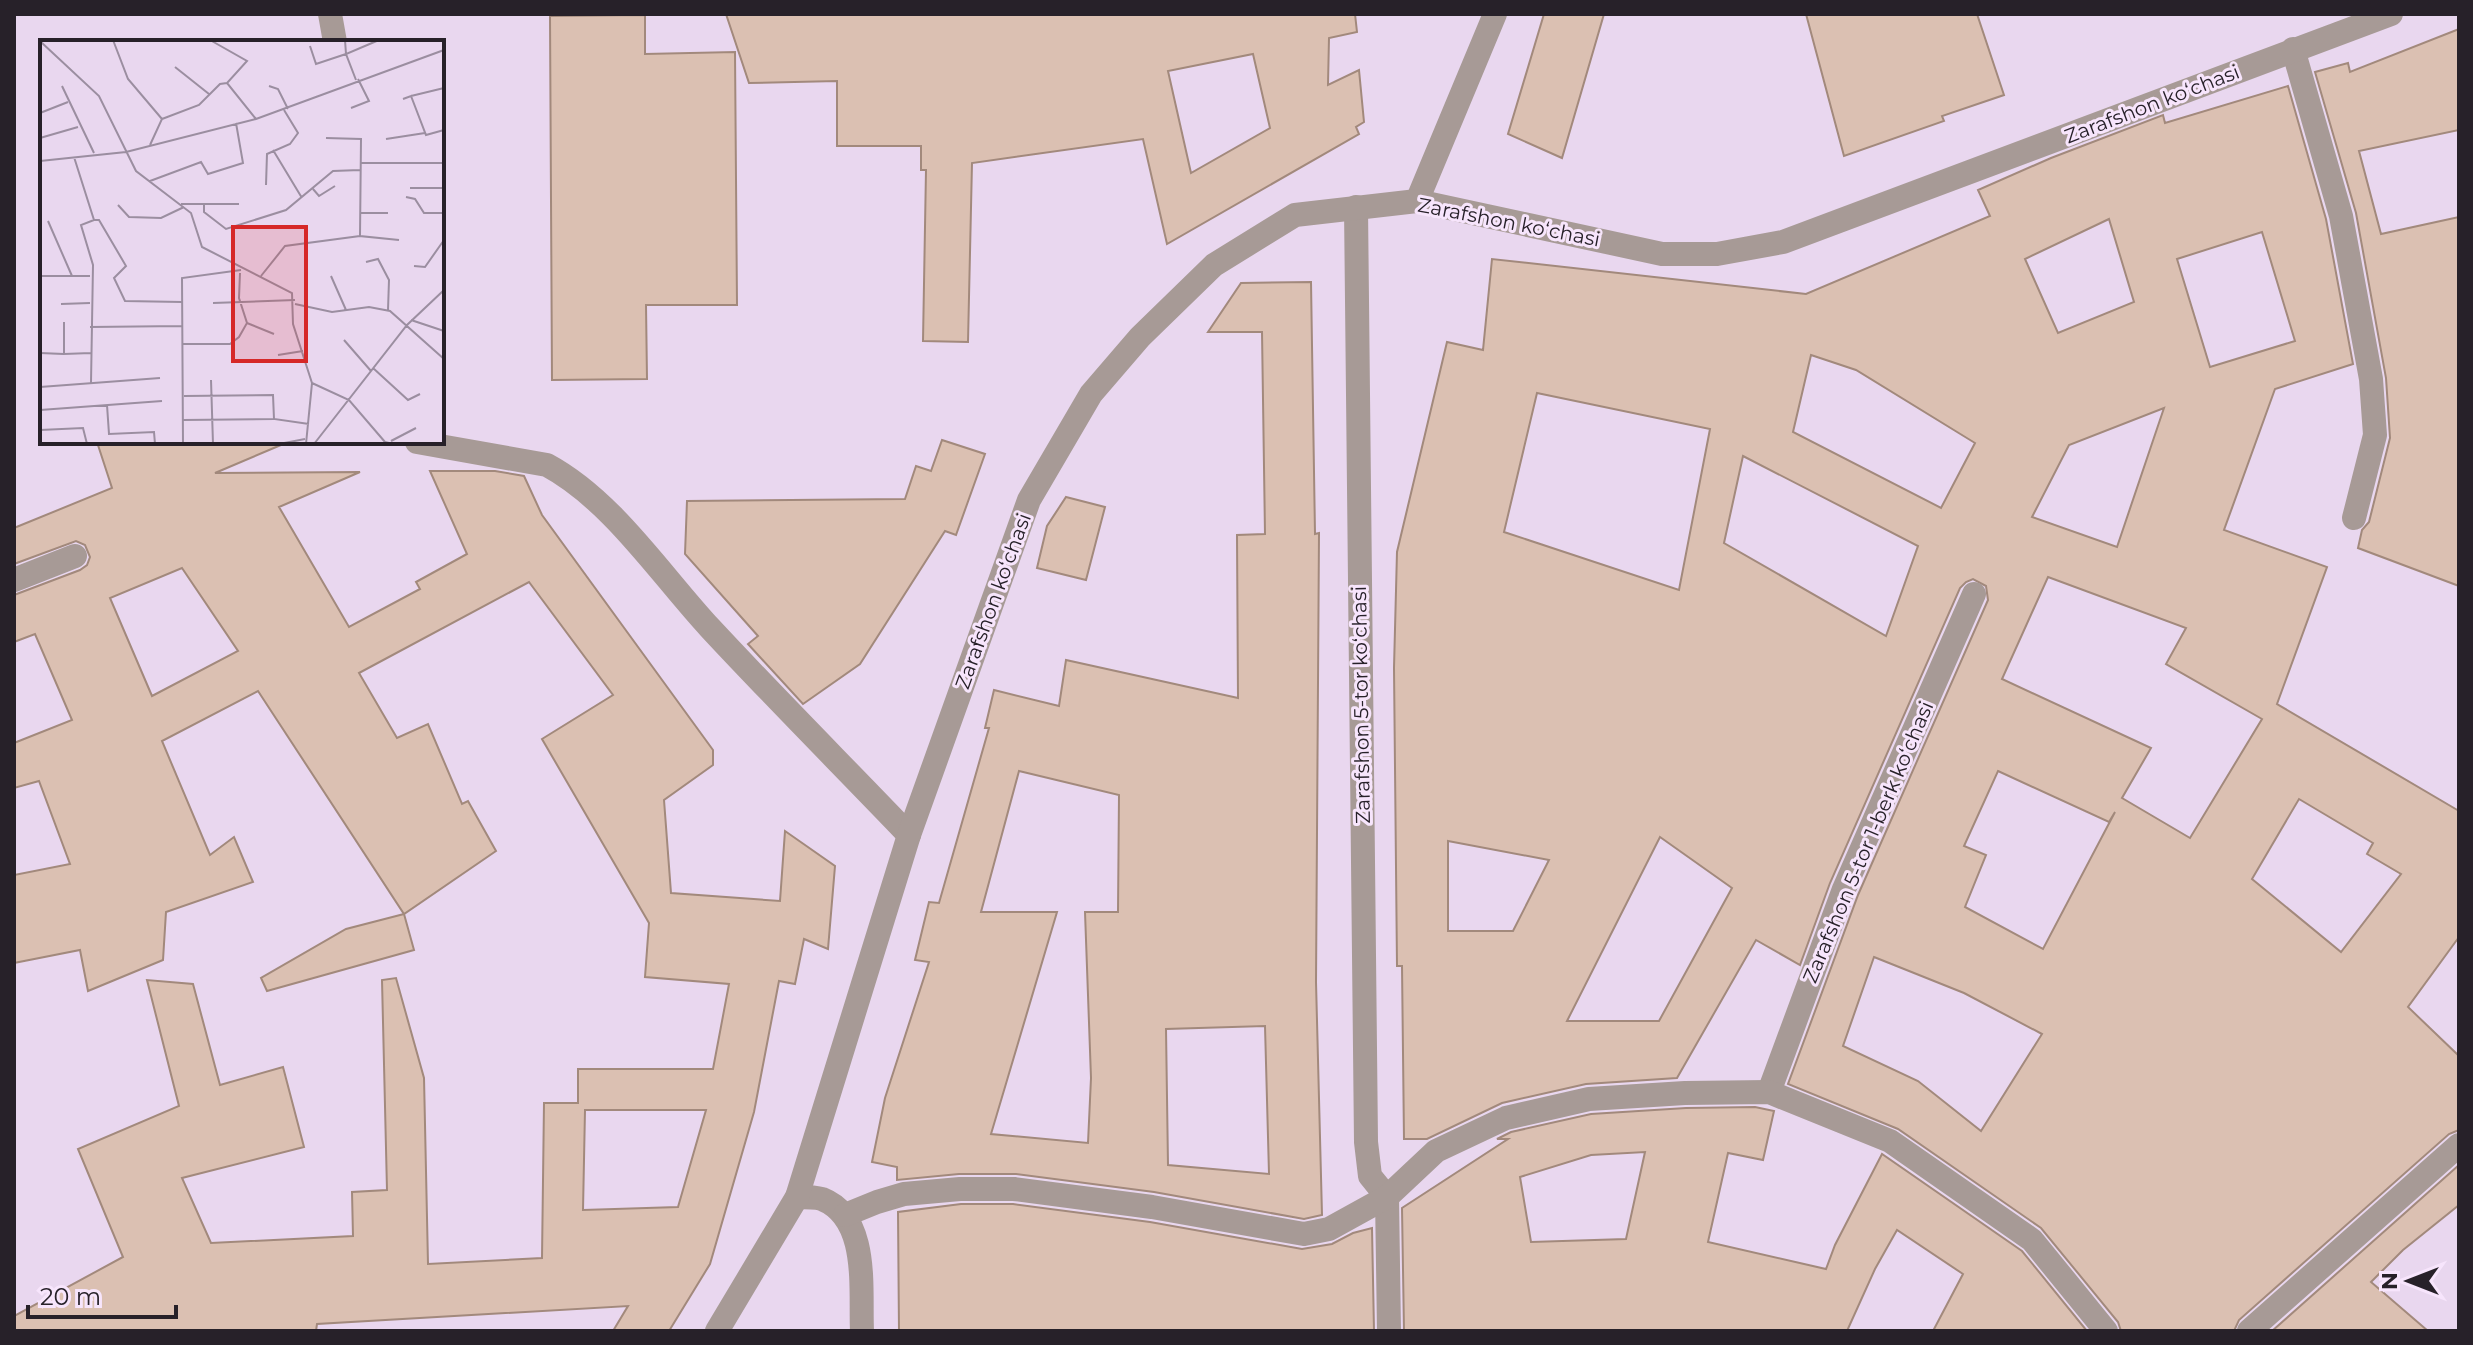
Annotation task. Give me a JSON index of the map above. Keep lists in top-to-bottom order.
{
  "streets": {
    "street": ["Zarafshon koʻchasi", "Zarafshon 5-tor koʻchasi", "Zarafshon 5-tor 1-berk koʻchasi"]
  },
  "crossings": [
    ["Zarafshon koʻchasi", "Zarafshon 5-tor koʻchasi"]
  ],
  "scale_bar": "20 m",
  "north": "left"
}
